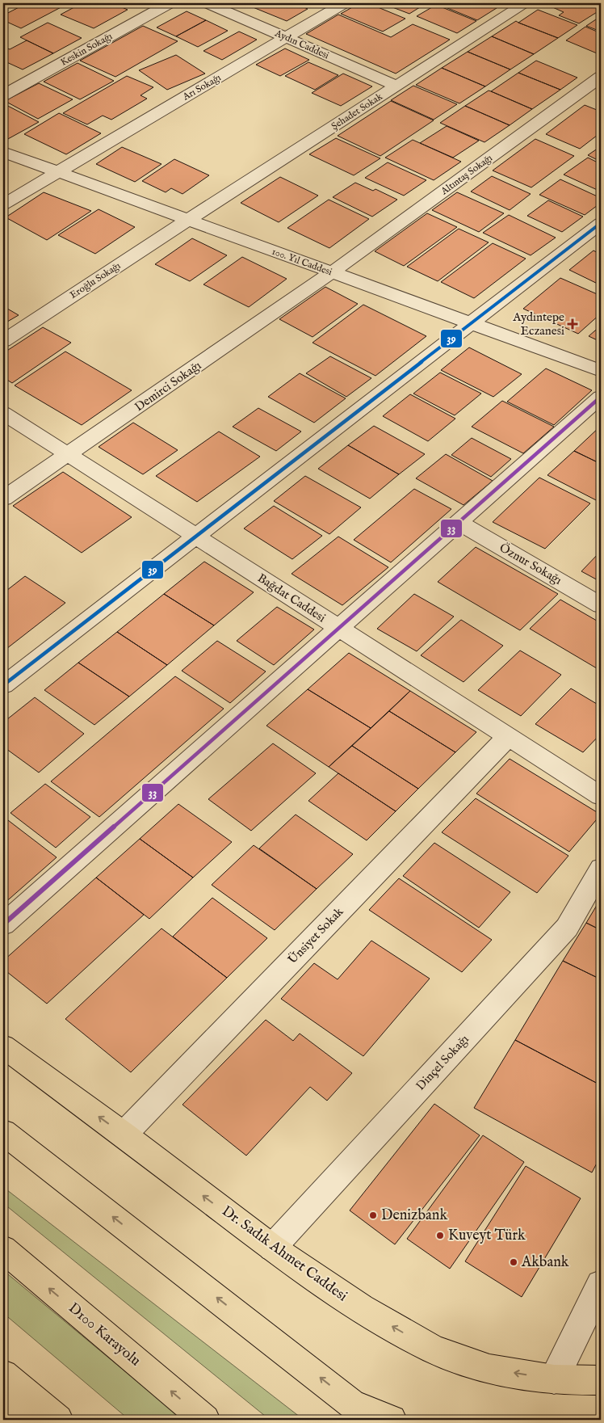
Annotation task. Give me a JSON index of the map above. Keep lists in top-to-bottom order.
{
  "streets": {
    "main road": ["Dr. Sadık Ahmet Caddesi", "D100 Karayolu"],
    "street": [
      "Aydın Caddesi",
      "Keskin Sokağı",
      "Arı Sokağı",
      "Şehadet Sokak",
      "Altıntaş Sokağı",
      "100. Yıl Caddesi",
      "Eroğlu Sokağı",
      "Demirci Sokağı",
      "Öznur Sokağı",
      "Bağdat Caddesi",
      "Ünsiyet Sokak",
      "Dinçel Sokağı"
    ]
  },
  "crossings": [
    ["Aydın Caddesi", "Arı Sokağı"],
    ["Aydın Caddesi", "Şehadet Sokak"],
    ["Arı Sokağı", "100. Yıl Caddesi"],
    ["Şehadet Sokak", "100. Yıl Caddesi"],
    ["Şehadet Sokak", "Eroğlu Sokağı"],
    ["Altıntaş Sokağı", "100. Yıl Caddesi"],
    ["Altıntaş Sokağı", "Demirci Sokağı"],
    ["100. Yıl Caddesi", "Eroğlu Sokağı"],
    ["100. Yıl Caddesi", "Demirci Sokağı"],
    ["Demirci Sokağı", "Bağdat Caddesi"],
    ["Bağdat Caddesi", "Ünsiyet Sokak"],
    ["Ünsiyet Sokak", "Dr. Sadık Ahmet Caddesi"],
    ["Dinçel Sokağı", "Dr. Sadık Ahmet Caddesi"]
  ],
  "places": {
    "health": ["Aydıntepe Eczanesi"],
    "other": ["Denizbank", "Kuveyt Türk", "Akbank"]
  },
  "lines": ["transit line 39", "transit line 33"]
}
